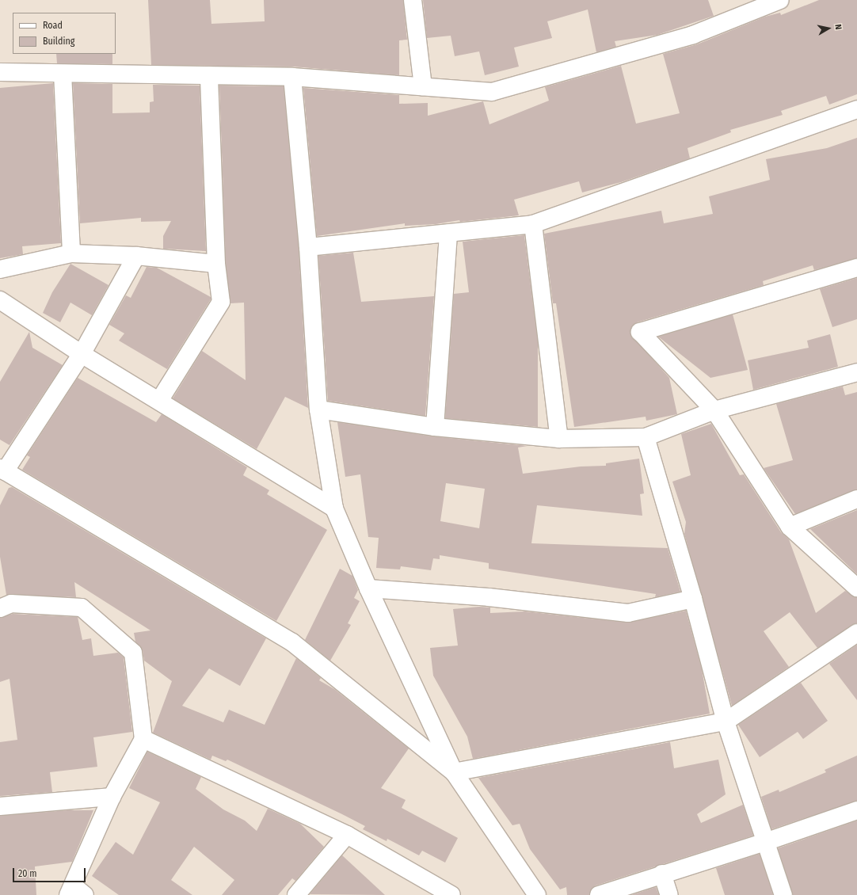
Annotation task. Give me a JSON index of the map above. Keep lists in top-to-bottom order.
{
  "legend": ["Road", "Building"],
  "scale_bar": "20 m",
  "north": "right"
}
